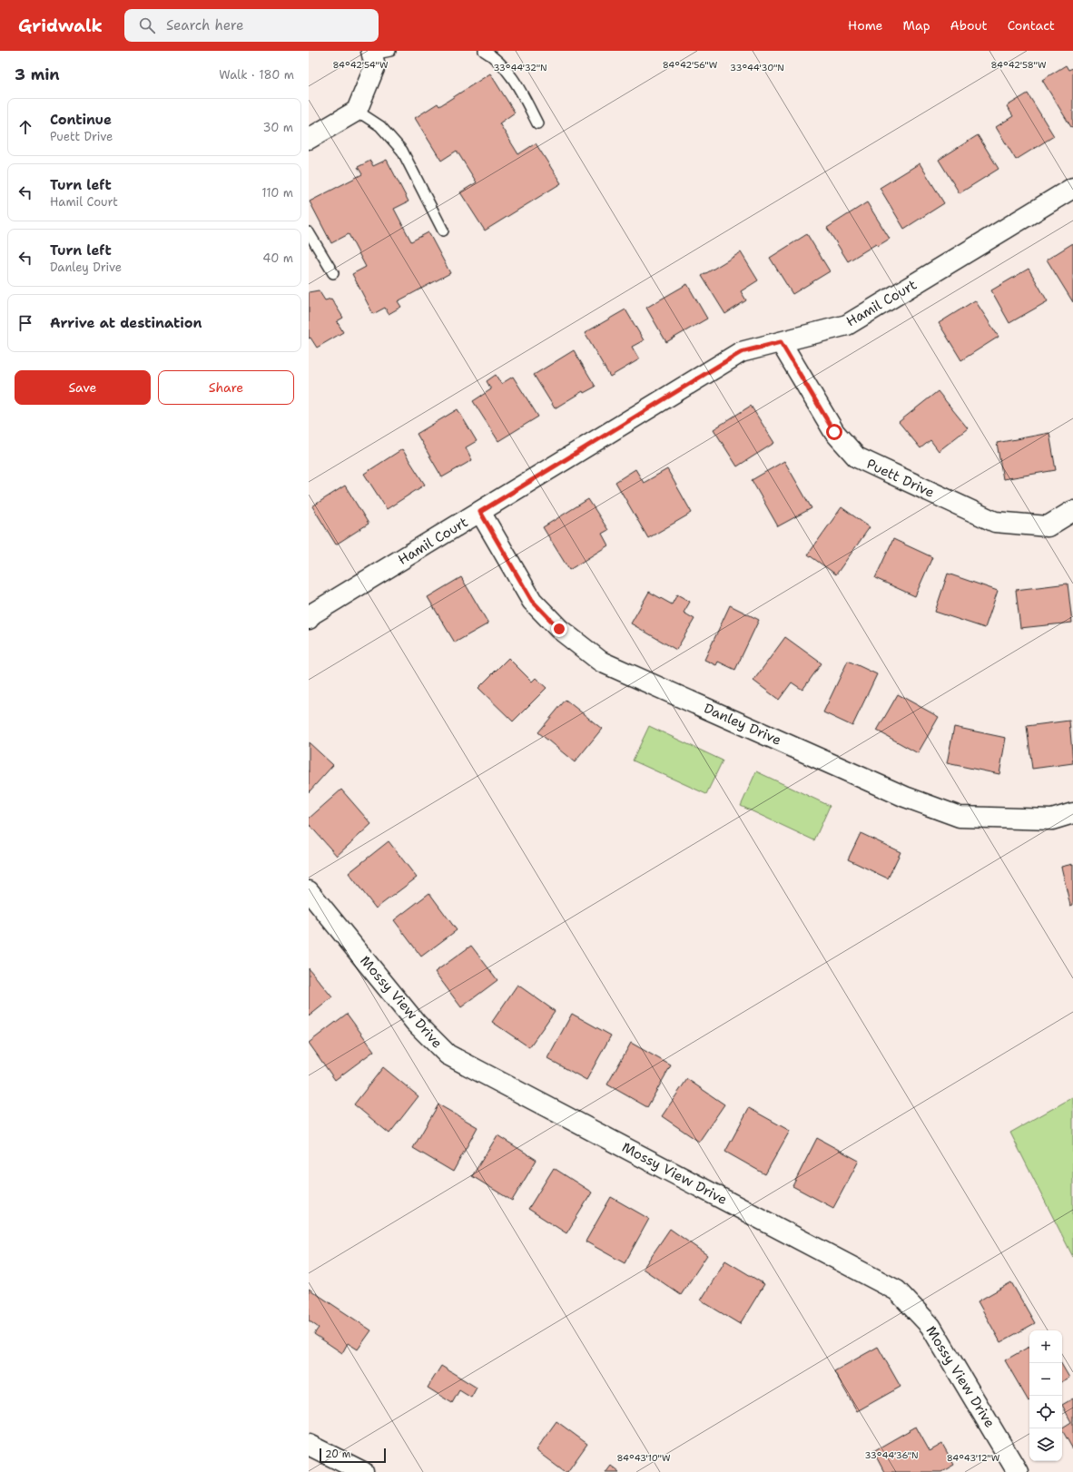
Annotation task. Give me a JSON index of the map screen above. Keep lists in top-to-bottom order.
{
  "streets": {
    "street": [
      "Hamil Court",
      "Puett Drive",
      "Danley Drive",
      "Mossy View Drive"
    ]
  },
  "crossings": [
    ["Hamil Court", "Puett Drive"],
    ["Hamil Court", "Danley Drive"]
  ],
  "scale_bar": "20 m",
  "page": {
    "header": "Gridwalk",
    "search": "Search here",
    "nav": [
      "Home",
      "Map",
      "About",
      "Contact"
    ],
    "heading": ["3 min", "Walk · 180 m"],
    "list": [
      ["Continue", "Puett Drive", "30 m"],
      ["Turn left", "Hamil Court", "110 m"],
      ["Turn left", "Danley Drive", "40 m"],
      "Arrive at destination"
    ],
    "buttons": ["Save", "Share"],
    "map_buttons": ["+", "−"],
    "scale": "20 m"
  },
  "coordinates": [
    "84°42'54\"W",
    "84°42'56\"W",
    "84°42'58\"W",
    "33°44'32\"N",
    "33°44'30\"N",
    "33°44'36\"N",
    "84°43'10\"W",
    "84°43'12\"W"
  ]
}
